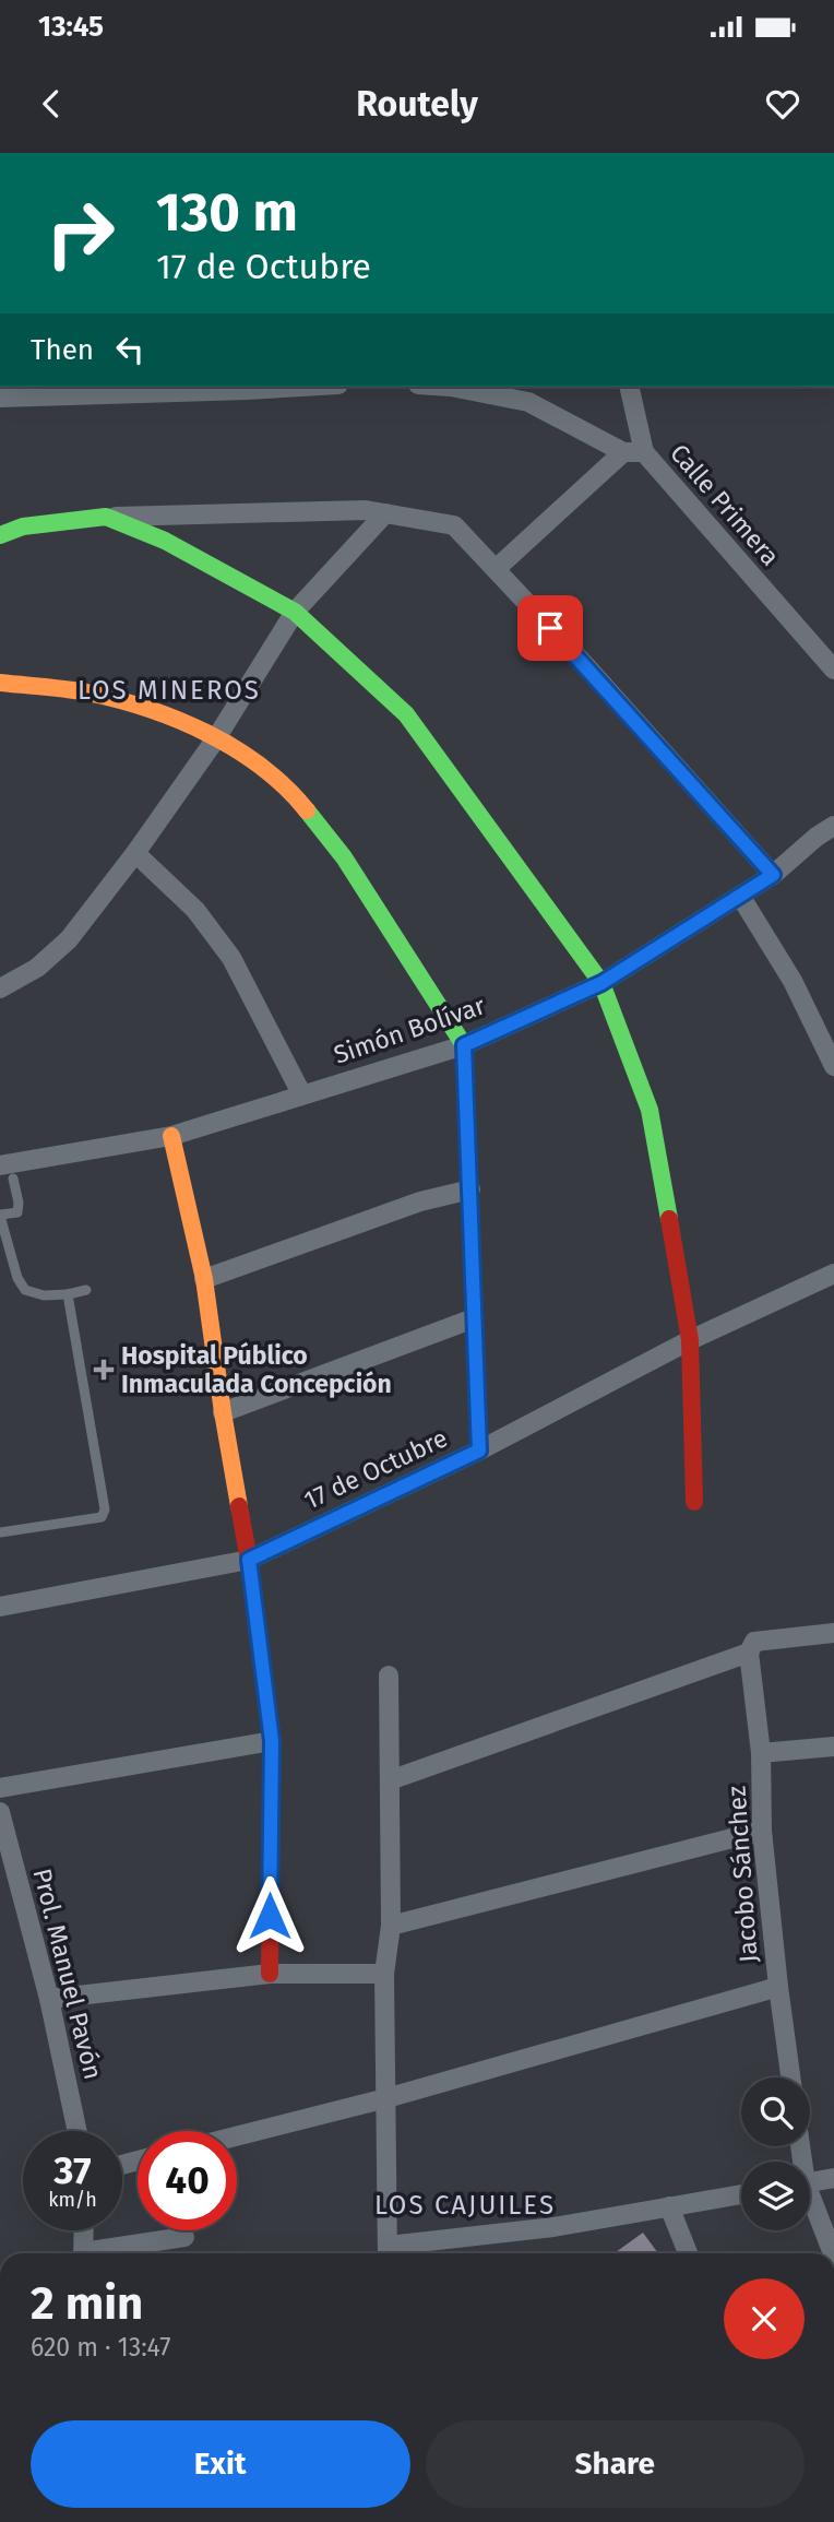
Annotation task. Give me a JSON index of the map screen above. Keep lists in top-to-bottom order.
{
  "streets": {
    "street": [
      "Calle Primera",
      "Simón Bolívar",
      "17 de Octubre",
      "Jacobo Sánchez",
      "Prol. Manuel Pavón"
    ]
  },
  "districts": ["LOS MINEROS", "LOS CAJUILES"],
  "places": {
    "health": ["Hospital Público Inmaculada Concepción"]
  },
  "page": {
    "status": "13:45",
    "header": "Routely",
    "turn": ["130 m", "17 de Octubre"],
    "then": "Then",
    "speed": "37 km/h",
    "limit": "40",
    "heading": ["2 min", "620 m · 13:47"],
    "buttons": ["Exit", "Share"]
  }
}
